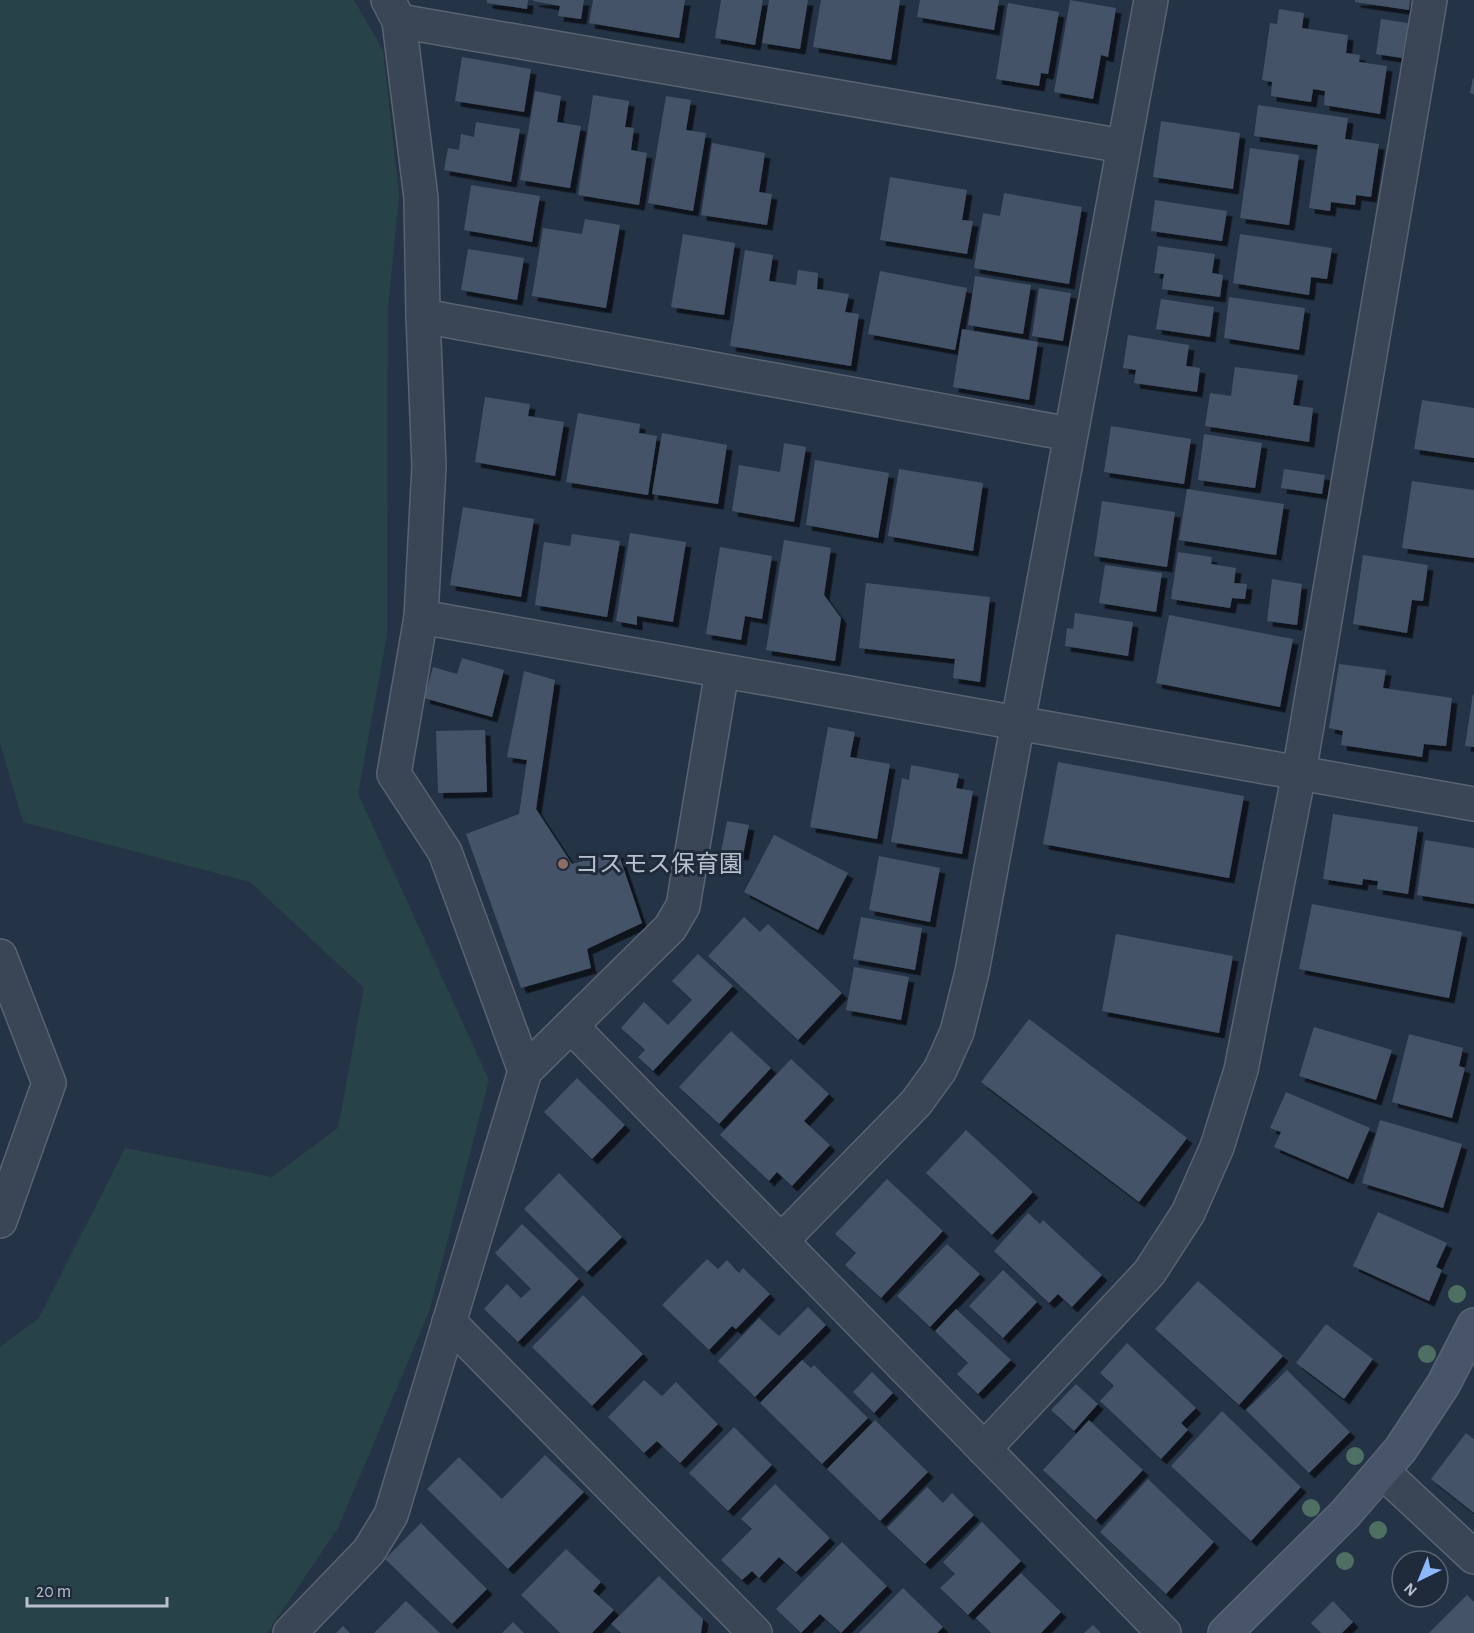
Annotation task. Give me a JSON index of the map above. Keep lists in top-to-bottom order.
{
  "places": ["コスモス保育園"],
  "scale_bar": "20 m",
  "north": "bottom left"
}
